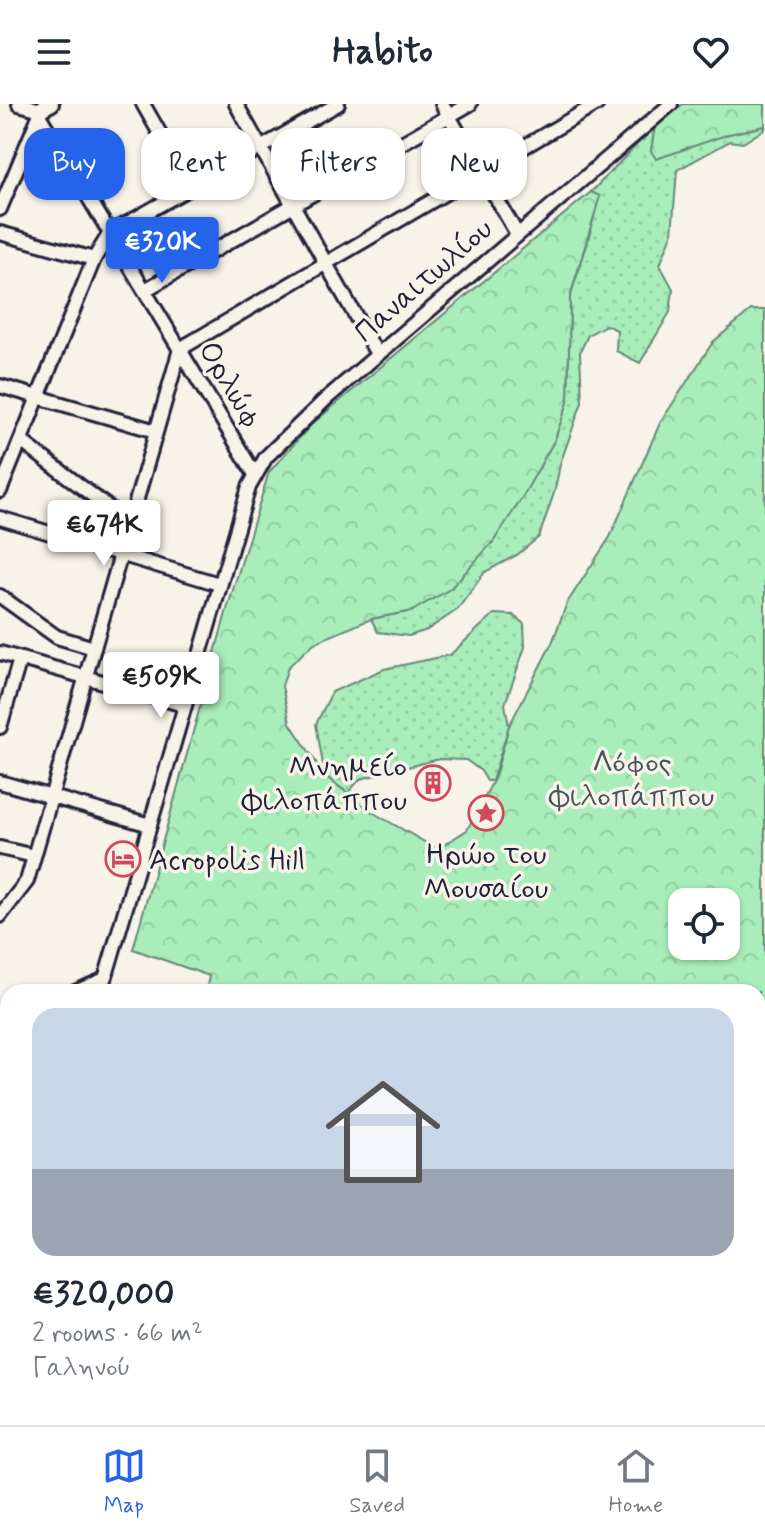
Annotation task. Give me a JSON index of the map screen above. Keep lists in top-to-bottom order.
{
  "streets": {
    "street": ["Παναιτωλίου", "Ορλώφ"]
  },
  "crossings": [
    ["Παναιτωλίου", "Ορλώφ"]
  ],
  "parks": ["Λόφος Φιλοπάππου"],
  "places": {
    "building": ["Μνημείο Φιλοπάππου"],
    "place": ["Ηρώο του Μουσαίου"],
    "hotel": ["Acropolis Hill"]
  },
  "page": {
    "header": "Habito",
    "chip": [
      "Buy",
      "Rent",
      "Filters",
      "New"
    ],
    "price": ["€320K", "€674K", "€509K"],
    "list": [
      {
        "name": "€320,000",
        "note": "2 rooms · 66 m² · Γαληνού"
      }
    ],
    "tabs": ["Map", "Saved", "Home"]
  }
}
